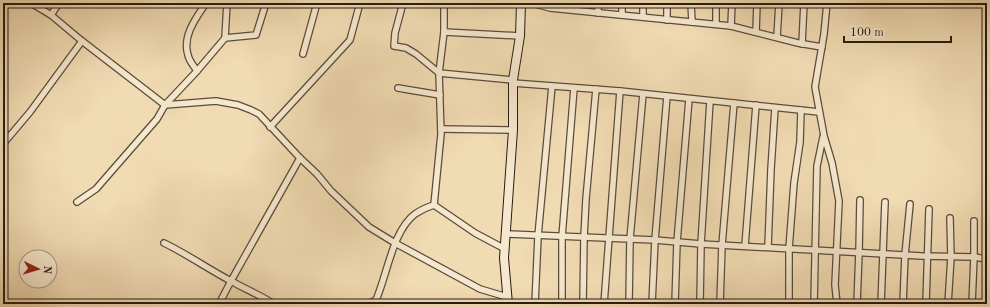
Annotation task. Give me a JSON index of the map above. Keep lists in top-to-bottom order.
{
  "scale_bar": "100 m",
  "north": "right"
}
